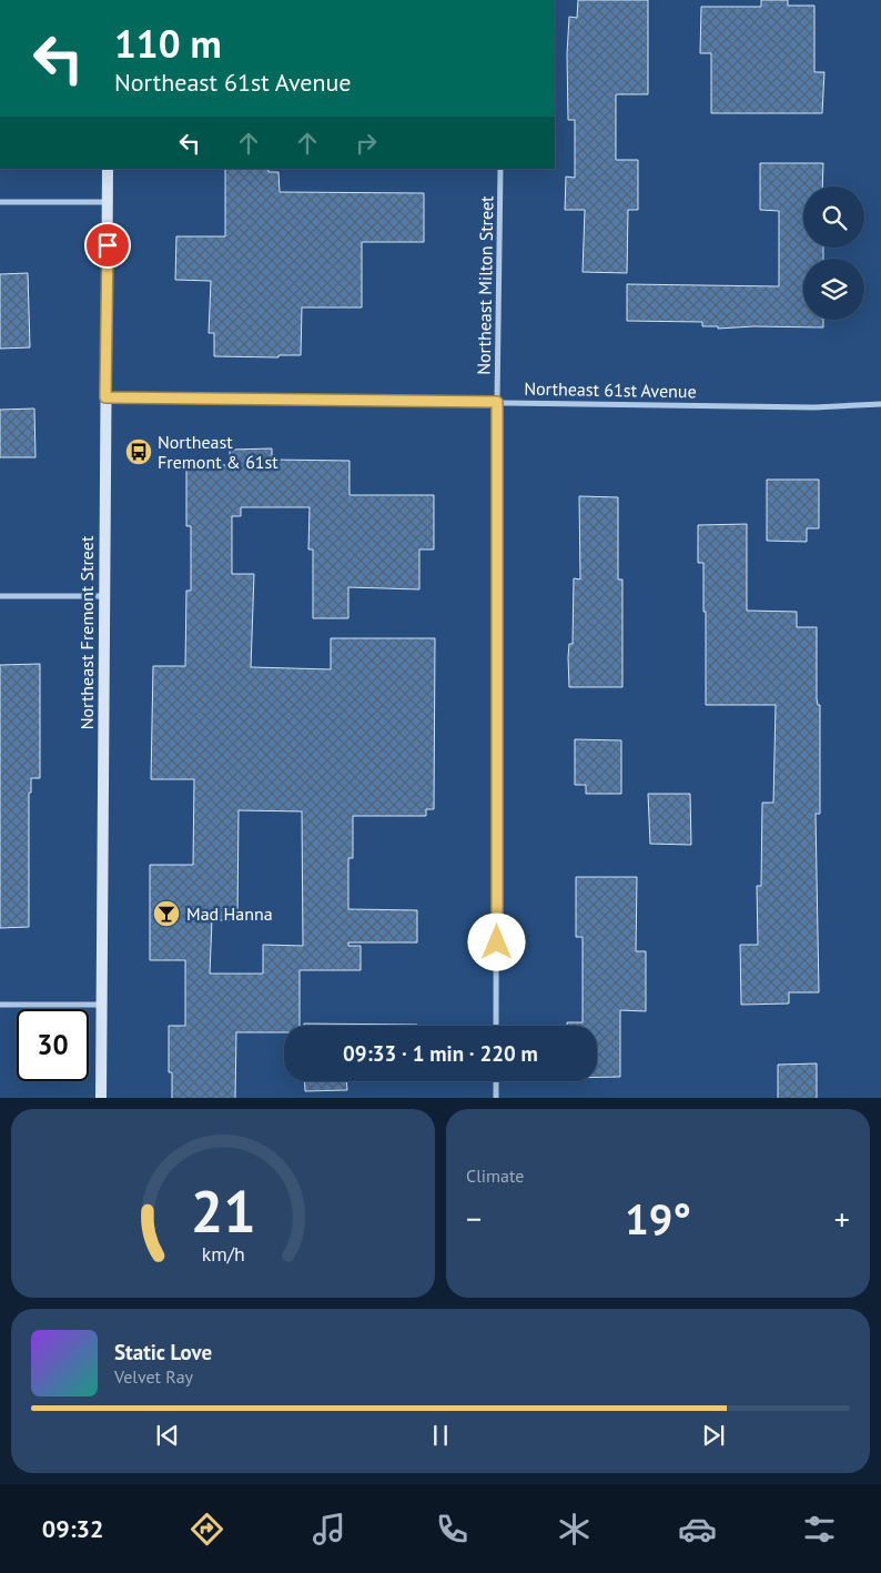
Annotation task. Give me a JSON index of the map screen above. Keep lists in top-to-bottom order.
{
  "streets": {
    "main road": ["Northeast Fremont Street"],
    "street": ["Northeast Milton Street", "Northeast 61st Avenue"]
  },
  "crossings": [
    ["Northeast Milton Street", "Northeast 61st Avenue"],
    ["Northeast 61st Avenue", "Northeast Fremont Street"]
  ],
  "places": {
    "bus stop": ["Northeast Fremont & 61st"],
    "bar": ["Mad Hanna"]
  },
  "page": {
    "turn": ["110 m", "Northeast 61st Avenue"],
    "limit": "30",
    "trip": "09:33 · 1 min · 220 m",
    "tile": "Climate",
    "heat": ["−", "19°", "+"],
    "song": ["Static Love", "Velvet Ray"],
    "tabs": "09:32",
    "gauge": ["21", "km/h"]
  }
}
